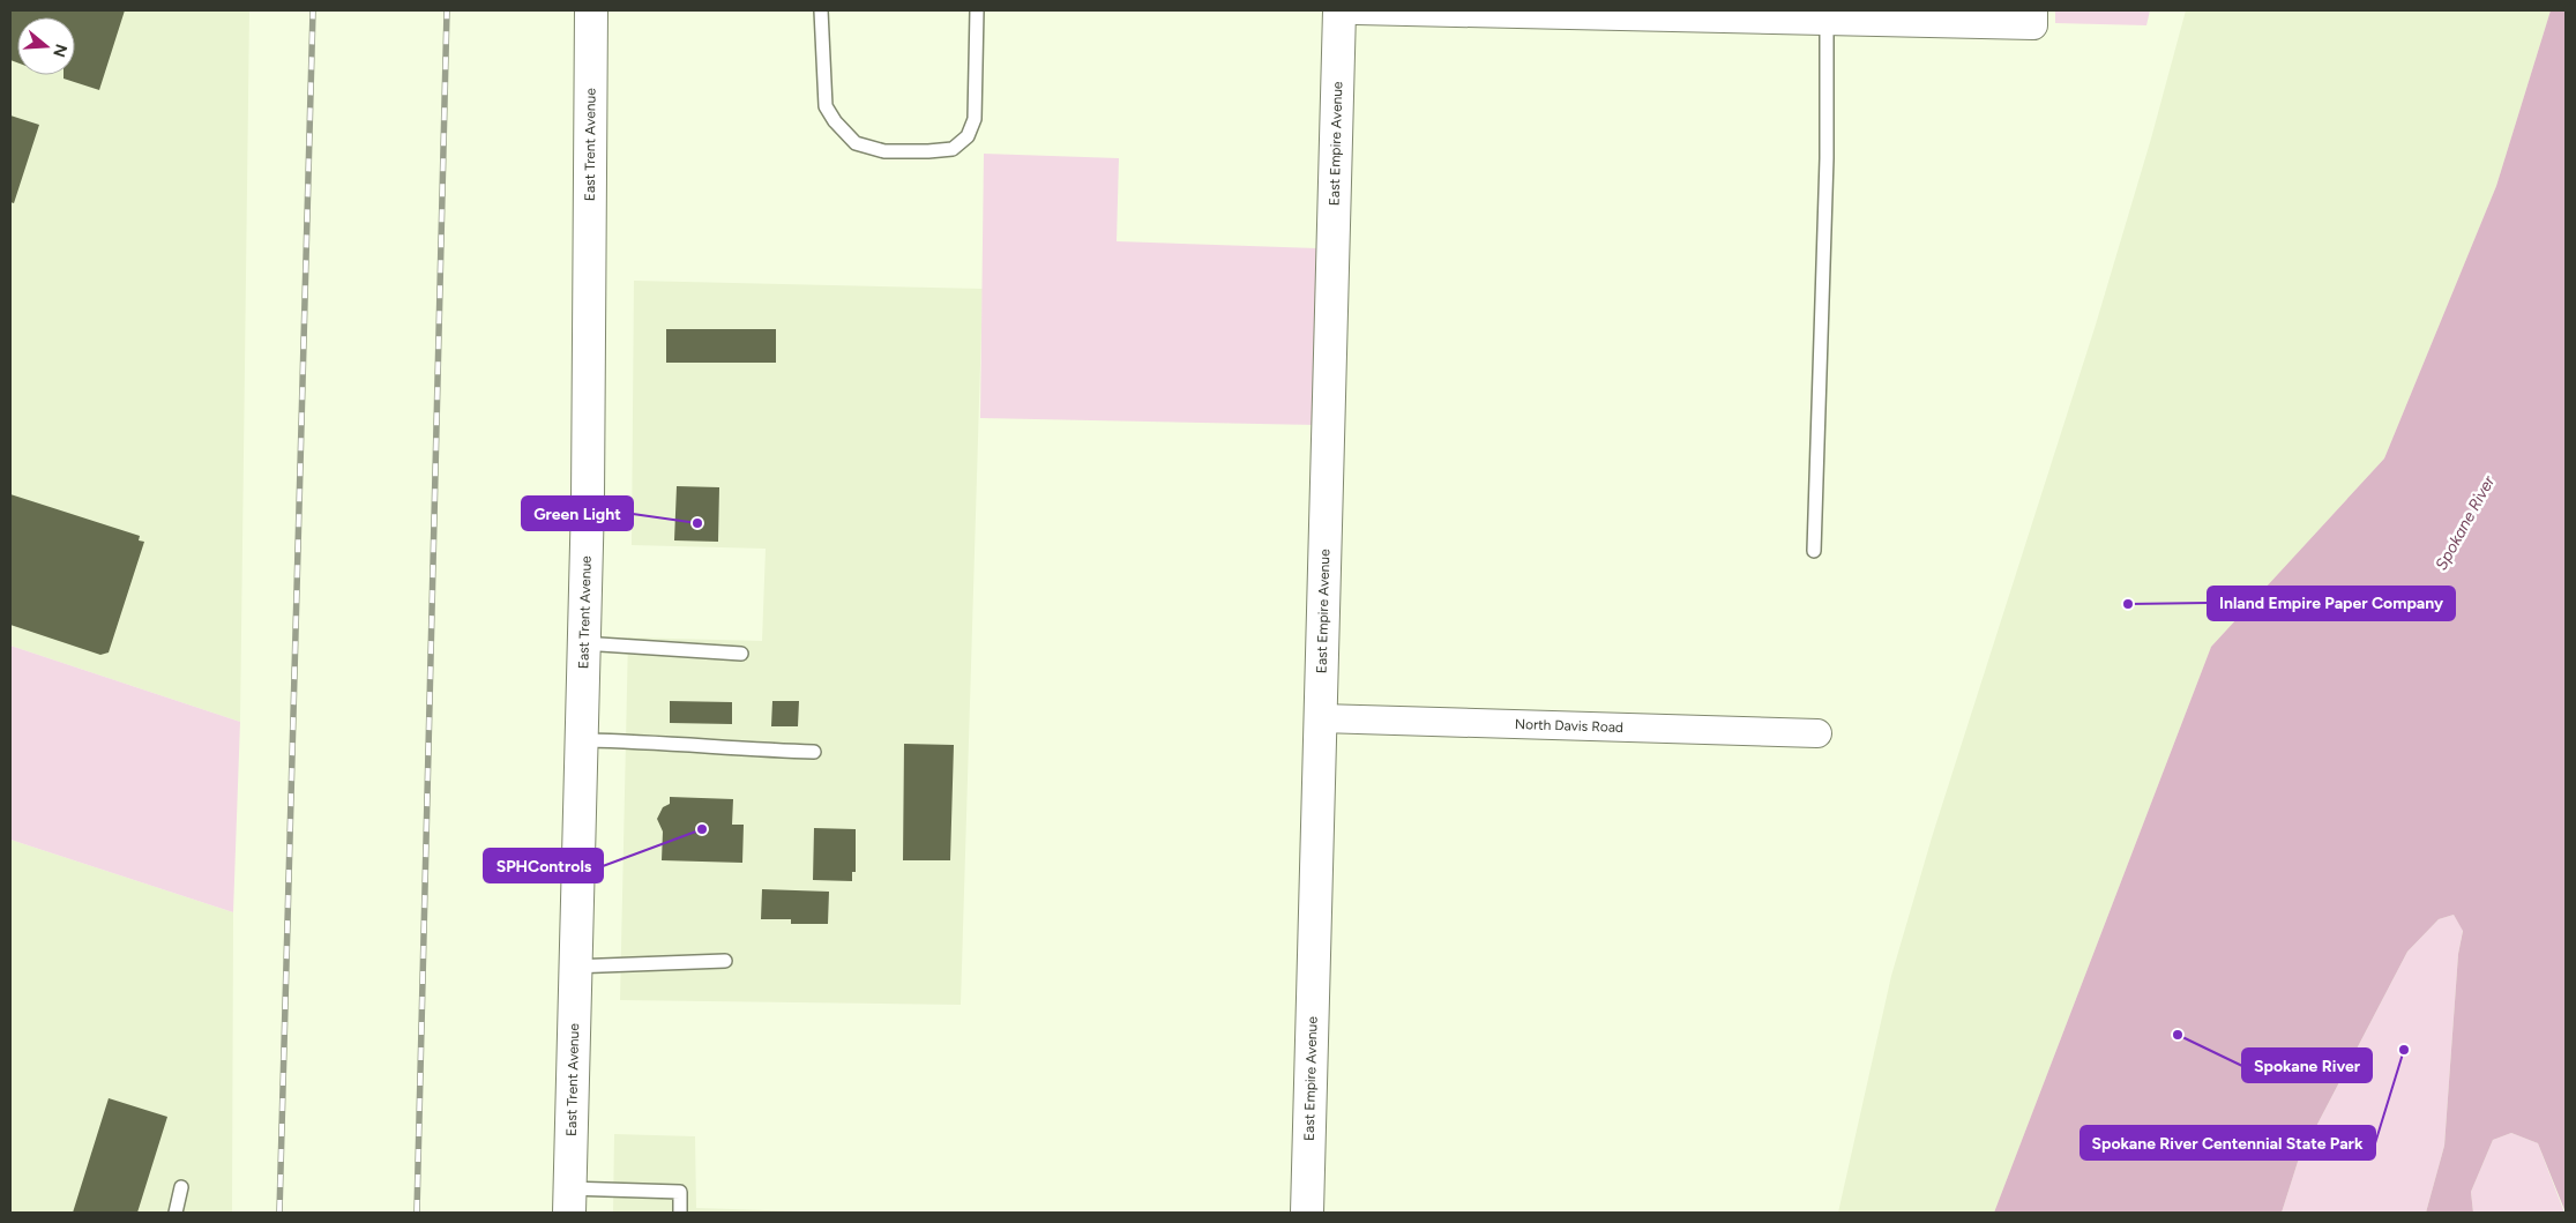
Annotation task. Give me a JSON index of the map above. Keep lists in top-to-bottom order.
{
  "streets": {
    "street": ["East Trent Avenue", "East Empire Avenue", "North Davis Road"]
  },
  "crossings": [
    ["East Empire Avenue", "North Davis Road"]
  ],
  "water": ["Spokane River"],
  "places": [
    "Green Light",
    "Inland Empire Paper Company",
    "SPHControls",
    "Spokane River",
    "Spokane River Centennial State Park"
  ],
  "north": "right"
}
